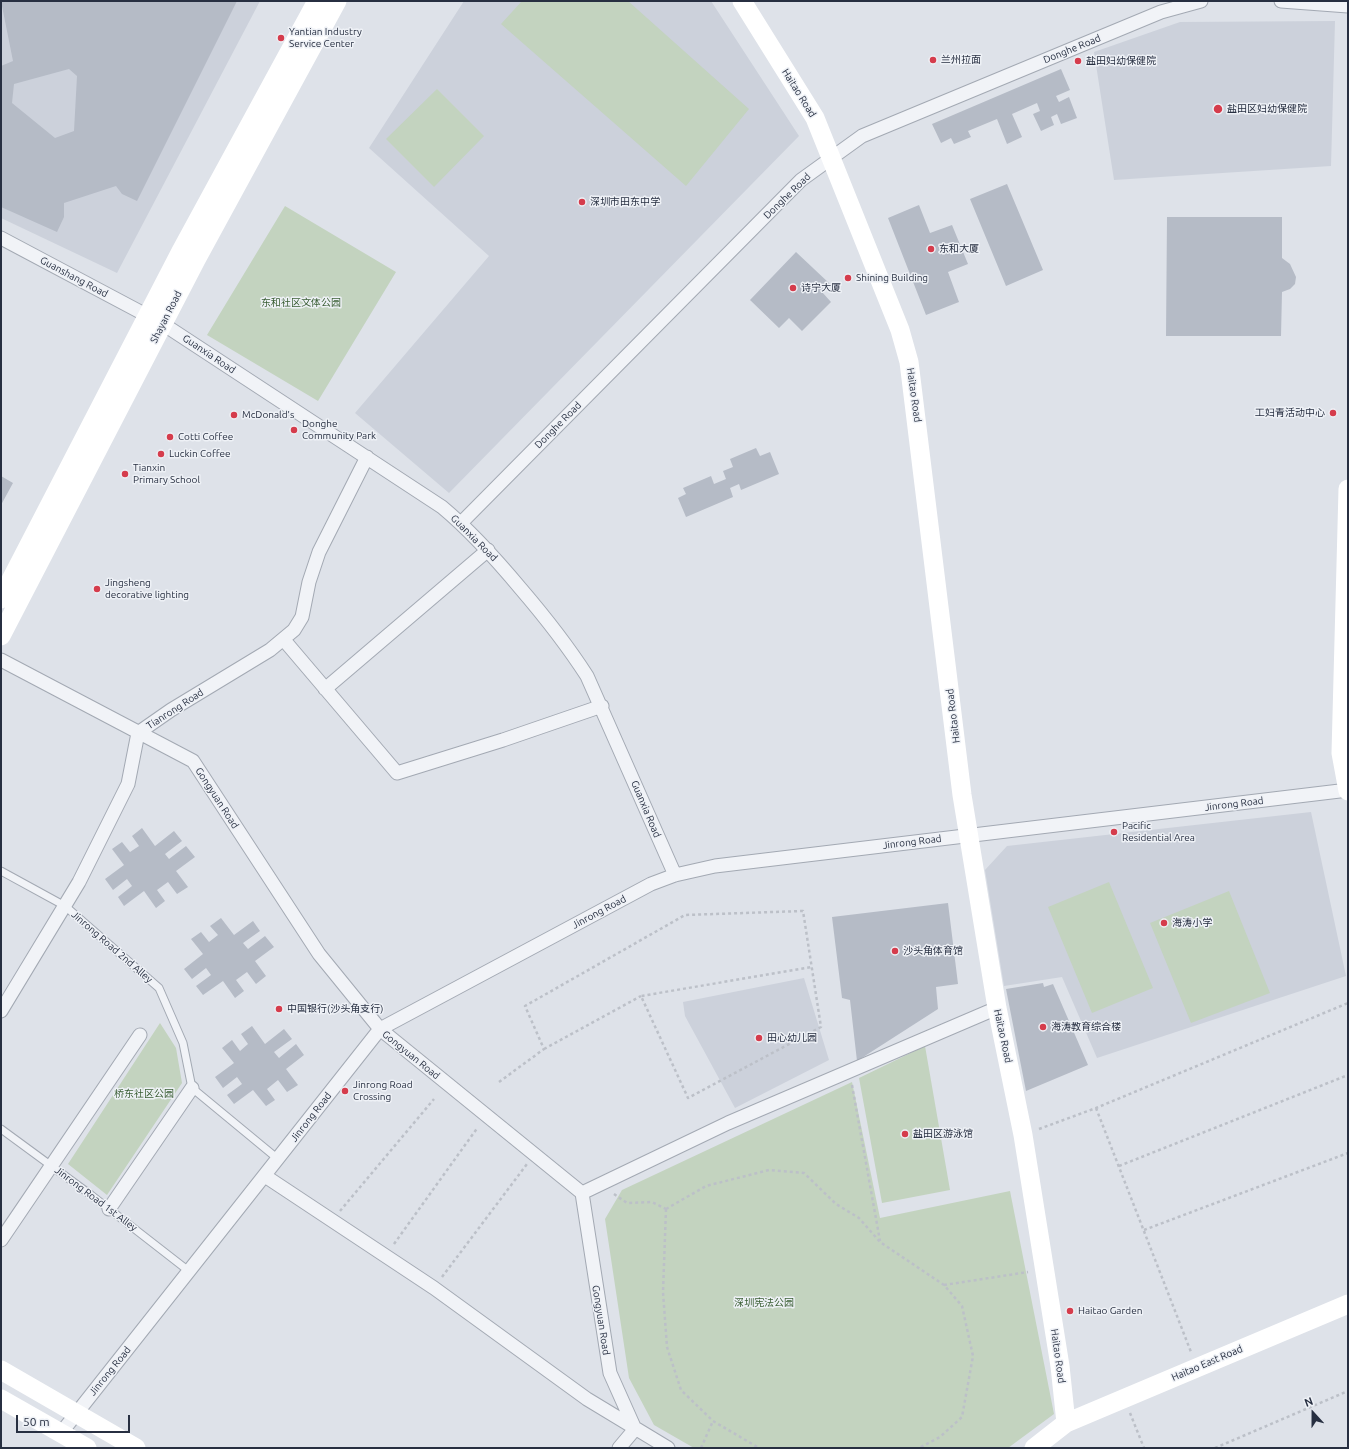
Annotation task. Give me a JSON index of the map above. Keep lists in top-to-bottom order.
{
  "streets": {
    "street": [
      "Donghe Road",
      "Haitao Road",
      "Guanshang Road",
      "Shayan Road",
      "Guanxia Road",
      "Tianrong Road",
      "Gongyuan Road",
      "Jinrong Road",
      "Haitao East Road"
    ],
    "lane": ["Jinrong Road 2nd Alley", "Jinrong Road 1st Alley"]
  },
  "crossings": [
    ["Donghe Road", "Haitao Road"],
    ["Donghe Road", "Guanxia Road"],
    ["Haitao Road", "Jinrong Road"],
    ["Haitao Road", "Haitao East Road"],
    ["Guanshang Road", "Shayan Road"],
    ["Guanshang Road", "Guanxia Road"],
    ["Shayan Road", "Guanxia Road"],
    ["Guanxia Road", "Tianrong Road"],
    ["Guanxia Road", "Jinrong Road"],
    ["Tianrong Road", "Gongyuan Road"],
    ["Tianrong Road", "Jinrong Road 2nd Alley"],
    ["Gongyuan Road", "Jinrong Road"],
    ["Jinrong Road", "Jinrong Road 1st Alley"]
  ],
  "parks": ["东和社区文体公园", "桥东社区公园", "深圳宪法公园"],
  "places": [
    "Yantian Industry Service Center",
    "兰州拉面",
    "盐田妇幼保健院",
    "盐田区妇幼保健院",
    "深圳市田东中学",
    "东和大厦",
    "Shining Building",
    "诗宁大厦",
    "工妇青活动中心",
    "McDonald's",
    "Donghe Community Park",
    "Cotti Coffee",
    "Luckin Coffee",
    "Tianxin Primary School",
    "Jingsheng decorative lighting",
    "Pacific Residential Area",
    "海涛小学",
    "沙头角体育馆",
    "中国银行(沙头角支行)",
    "海涛教育综合楼",
    "田心幼儿园",
    "Jinrong Road Crossing",
    "盐田区游泳馆",
    "Haitao Garden"
  ],
  "scale_bar": "50 m",
  "north": "top"
}
